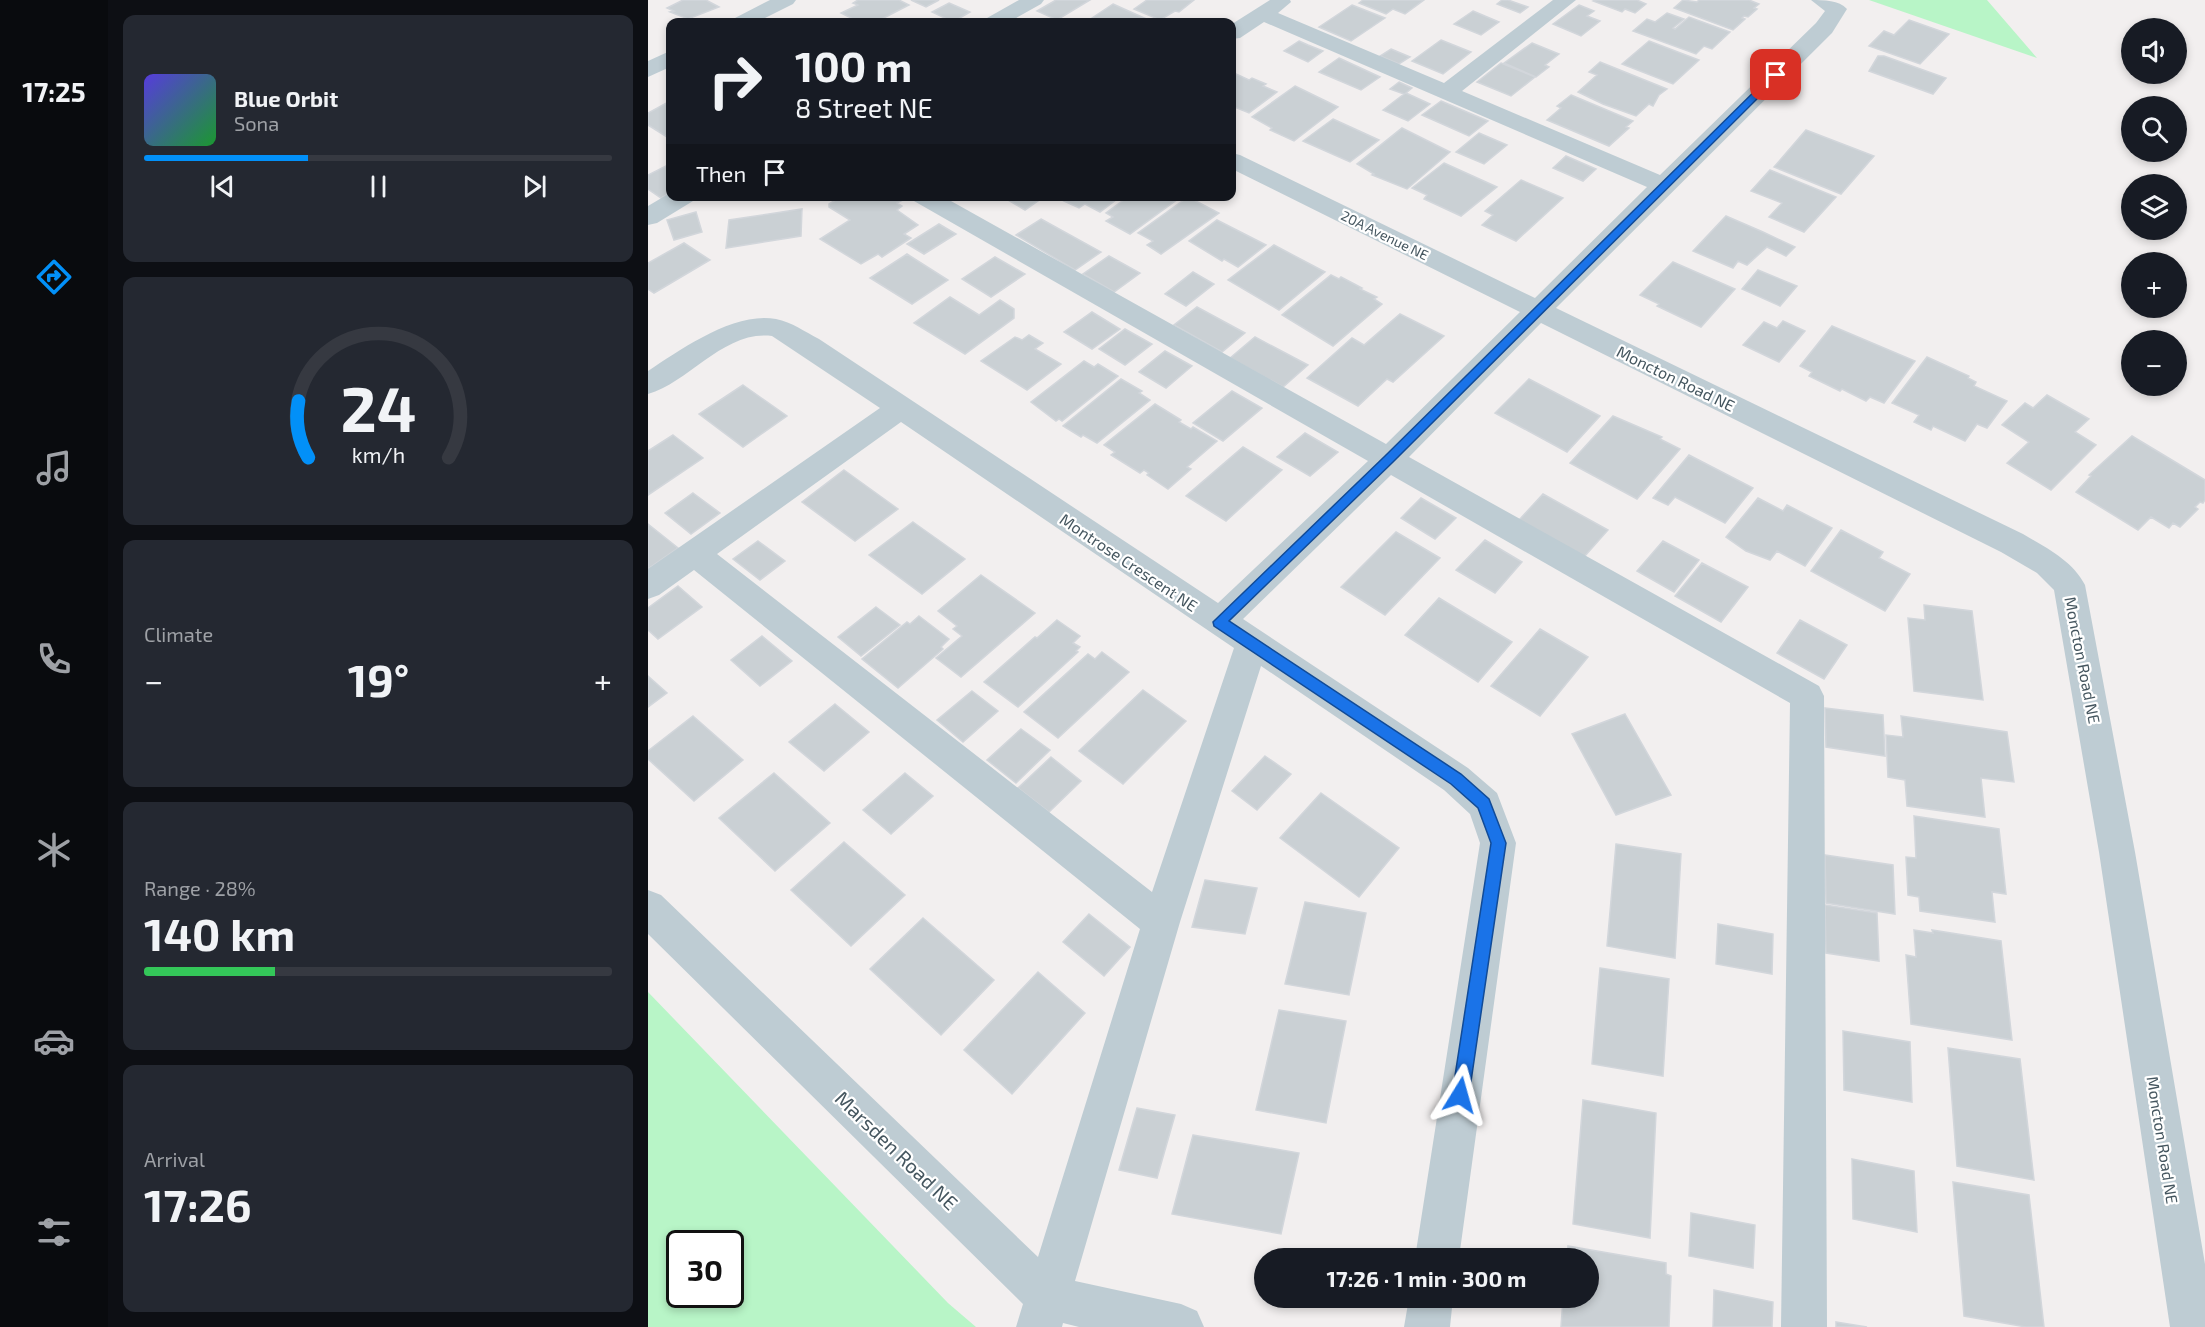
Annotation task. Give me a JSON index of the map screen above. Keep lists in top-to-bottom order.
{
  "streets": {
    "street": [
      "20A Avenue NE",
      "Moncton Road NE",
      "Montrose Crescent NE",
      "Marsden Road NE"
    ]
  },
  "crossings": [
    ["20A Avenue NE", "Moncton Road NE"]
  ],
  "page": {
    "tabs": "17:25",
    "map_buttons": ["+", "−"],
    "turn": ["100 m", "8 Street NE"],
    "song": ["Blue Orbit", "Sona"],
    "then": "Then",
    "tile": [
      "Climate",
      ["Range · 28%", "140 km"],
      ["Arrival", "17:26"]
    ],
    "heat": ["−", "19°", "+"],
    "limit": "30",
    "trip": "17:26 · 1 min · 300 m",
    "gauge": ["24", "km/h"]
  }
}
